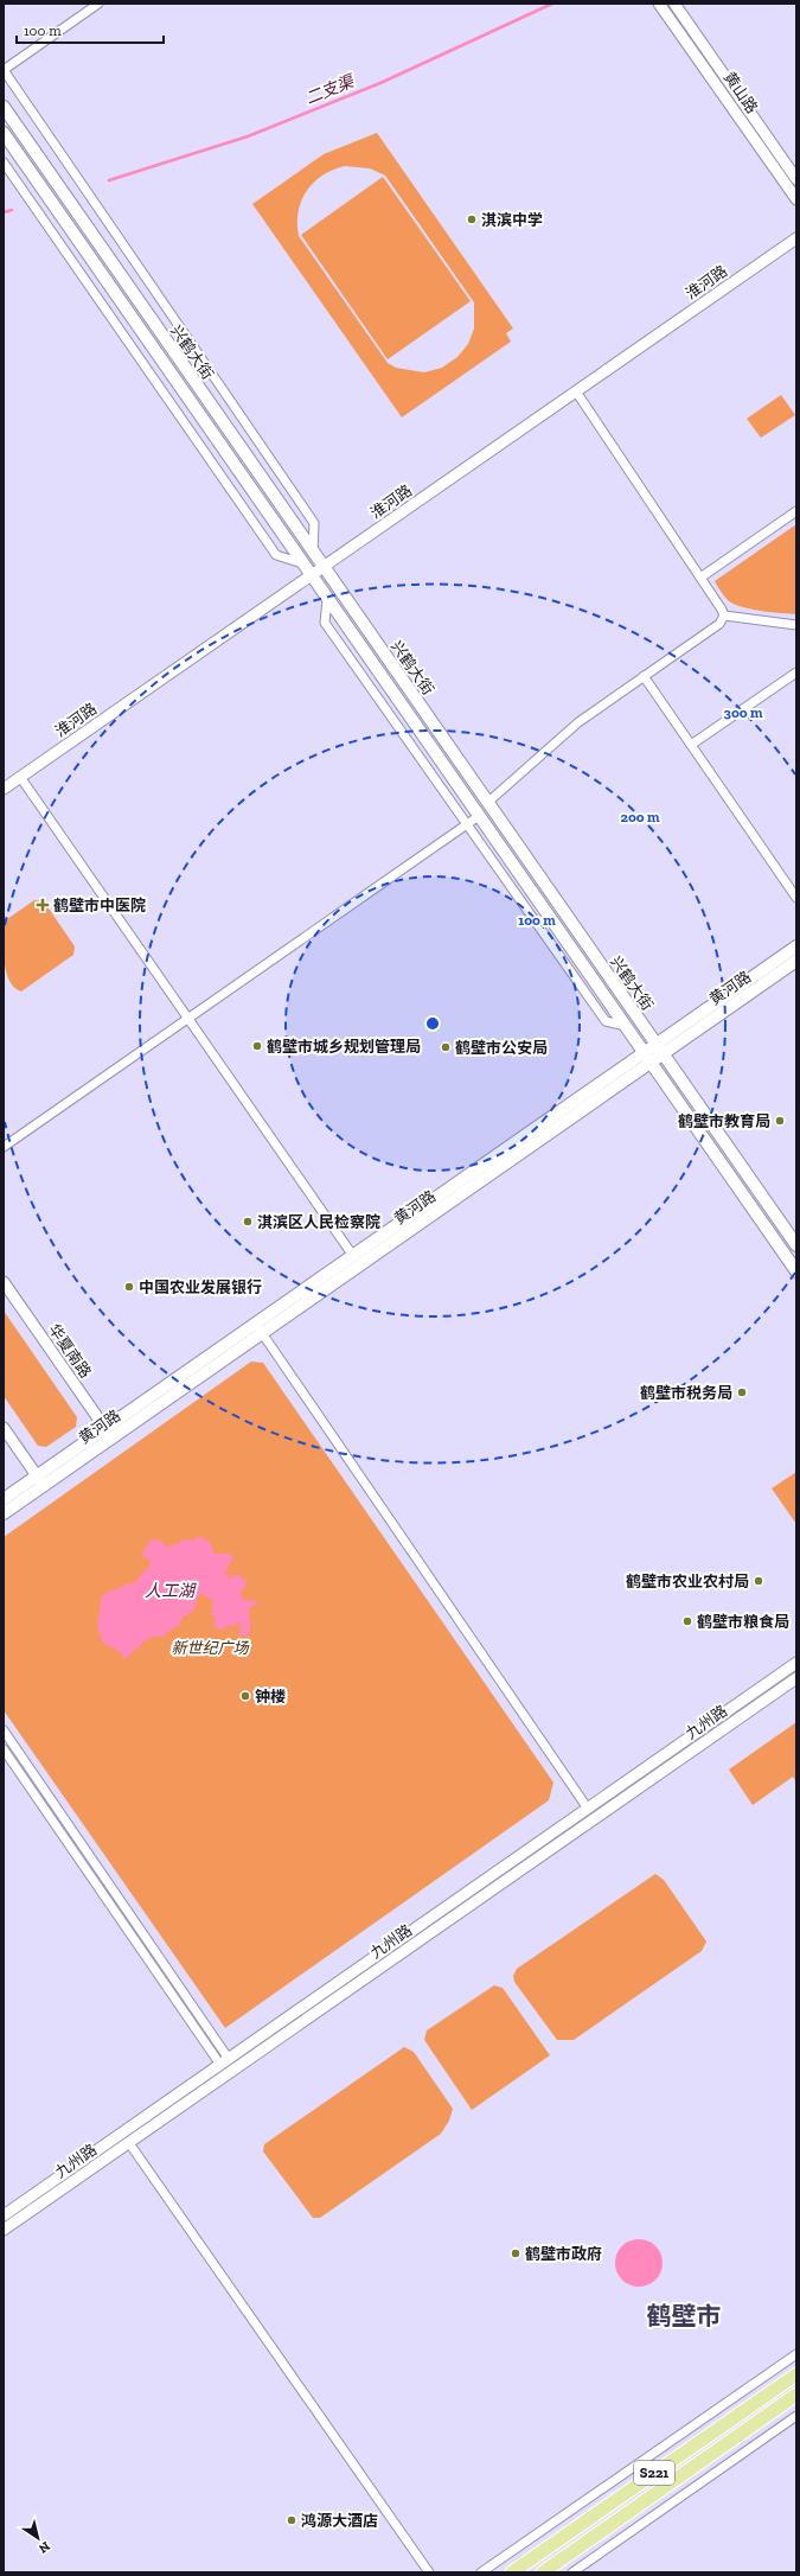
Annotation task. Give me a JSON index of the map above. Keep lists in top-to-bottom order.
{
  "streets": {
    "main road": ["兴鹤大街", "黄河路", "S221"],
    "street": [
      "黄山路",
      "淮河路",
      "华夏南路",
      "九州路"
    ]
  },
  "crossings": [
    ["淮河路", "兴鹤大街"],
    ["兴鹤大街", "黄河路"],
    ["黄河路", "华夏南路"]
  ],
  "districts": ["鹤壁市"],
  "water": ["二支渠", "人工湖"],
  "parks": ["新世纪广场"],
  "places": {
    "other": [
      "淇滨中学",
      "鹤壁市城乡规划管理局",
      "鹤壁市公安局",
      "鹤壁市教育局",
      "淇滨区人民检察院",
      "中国农业发展银行",
      "鹤壁市税务局",
      "鹤壁市农业农村局",
      "鹤壁市粮食局",
      "钟楼",
      "鹤壁市政府",
      "鸿源大酒店"
    ],
    "health": ["鹤壁市中医院"]
  },
  "scale_bar": "100 m",
  "north": "bottom right",
  "rings": ["300 m", "200 m", "100 m"]
}
